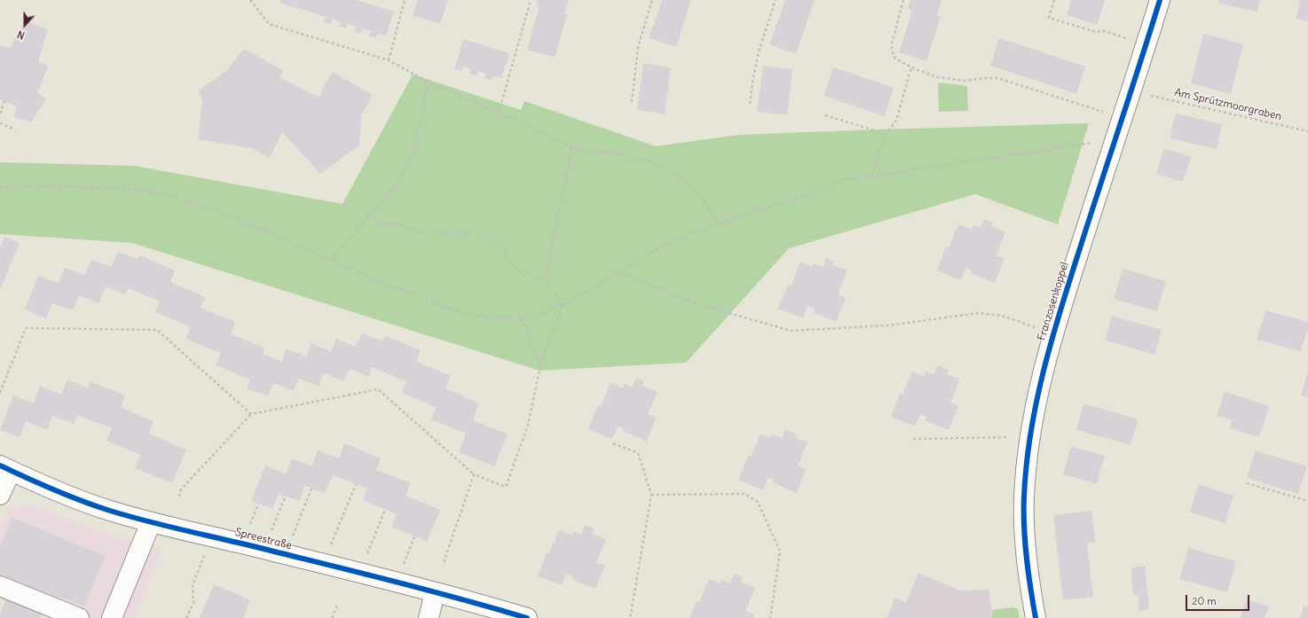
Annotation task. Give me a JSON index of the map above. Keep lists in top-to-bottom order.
{
  "streets": {
    "street": ["Franzosenkoppel", "Spreestraße"],
    "path": ["Am Sprützmoorgraben"]
  },
  "scale_bar": "20 m",
  "north": "bottom"
}
